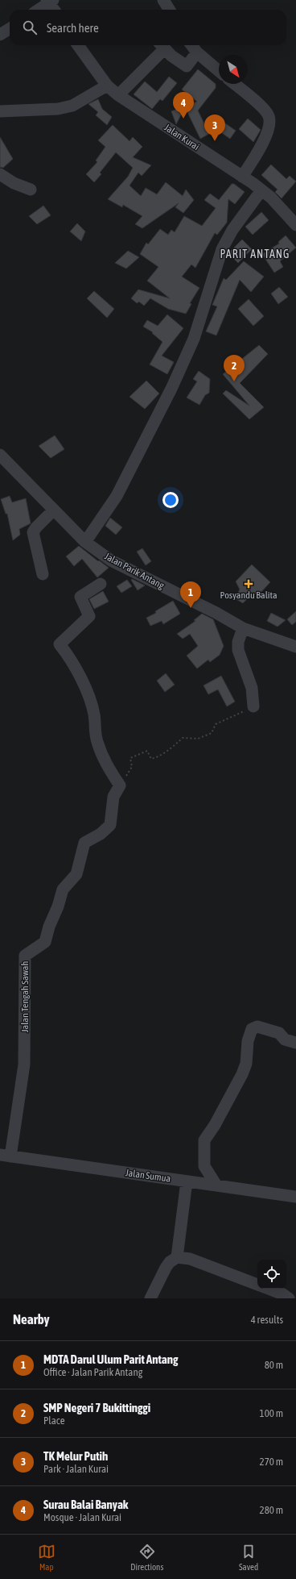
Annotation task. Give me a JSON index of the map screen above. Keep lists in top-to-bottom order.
{
  "streets": {
    "street": [
      "Jalan Kurai",
      "Jalan Parik Antang",
      "Jalan Tengah Sawah",
      "Jalan Sumua"
    ]
  },
  "crossings": [
    ["Jalan Tengah Sawah", "Jalan Sumua"]
  ],
  "districts": ["PARIT ANTANG"],
  "places": {
    "health": ["Posyandu Balita"]
  },
  "north": "bottom right",
  "page": {
    "search": "Search here",
    "pins": [
      "4",
      "3",
      "2",
      "1"
    ],
    "heading": ["Nearby", "4 results"],
    "list": [
      {
        "mark": "1",
        "name": "MDTA Darul Ulum Parit Antang",
        "note": "Office · Jalan Parik Antang",
        "value": "80 m"
      },
      {
        "mark": "2",
        "name": "SMP Negeri 7 Bukittinggi",
        "note": "Place",
        "value": "100 m"
      },
      {
        "mark": "3",
        "name": "TK Melur Putih",
        "note": "Park · Jalan Kurai",
        "value": "270 m"
      },
      {
        "mark": "4",
        "name": "Surau Balai Banyak",
        "note": "Mosque · Jalan Kurai",
        "value": "280 m"
      }
    ],
    "nav": ["Map", "Directions", "Saved"]
  }
}
